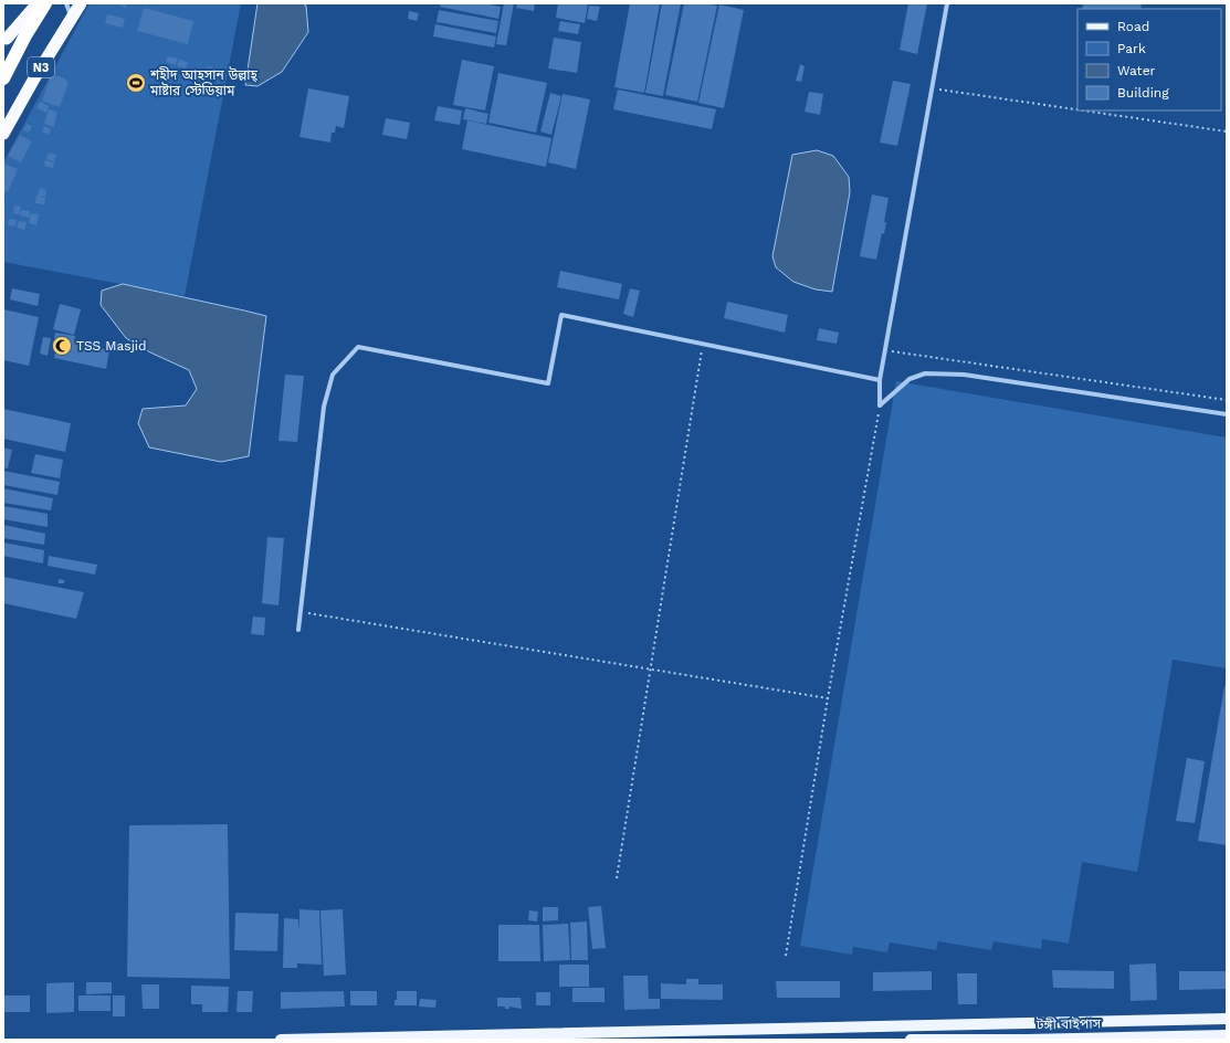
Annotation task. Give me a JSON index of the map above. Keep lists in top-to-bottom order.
{
  "streets": {
    "highway": ["N3"],
    "main road": ["টঙ্গী বাইপাস"]
  },
  "places": {
    "sports": ["শহীদ আহসান উল্লাহ্‌ মাষ্টার স্টেডিয়াম"],
    "mosque": ["TSS Masjid"]
  },
  "legend": [
    "Road",
    "Park",
    "Water",
    "Building"
  ]
}
